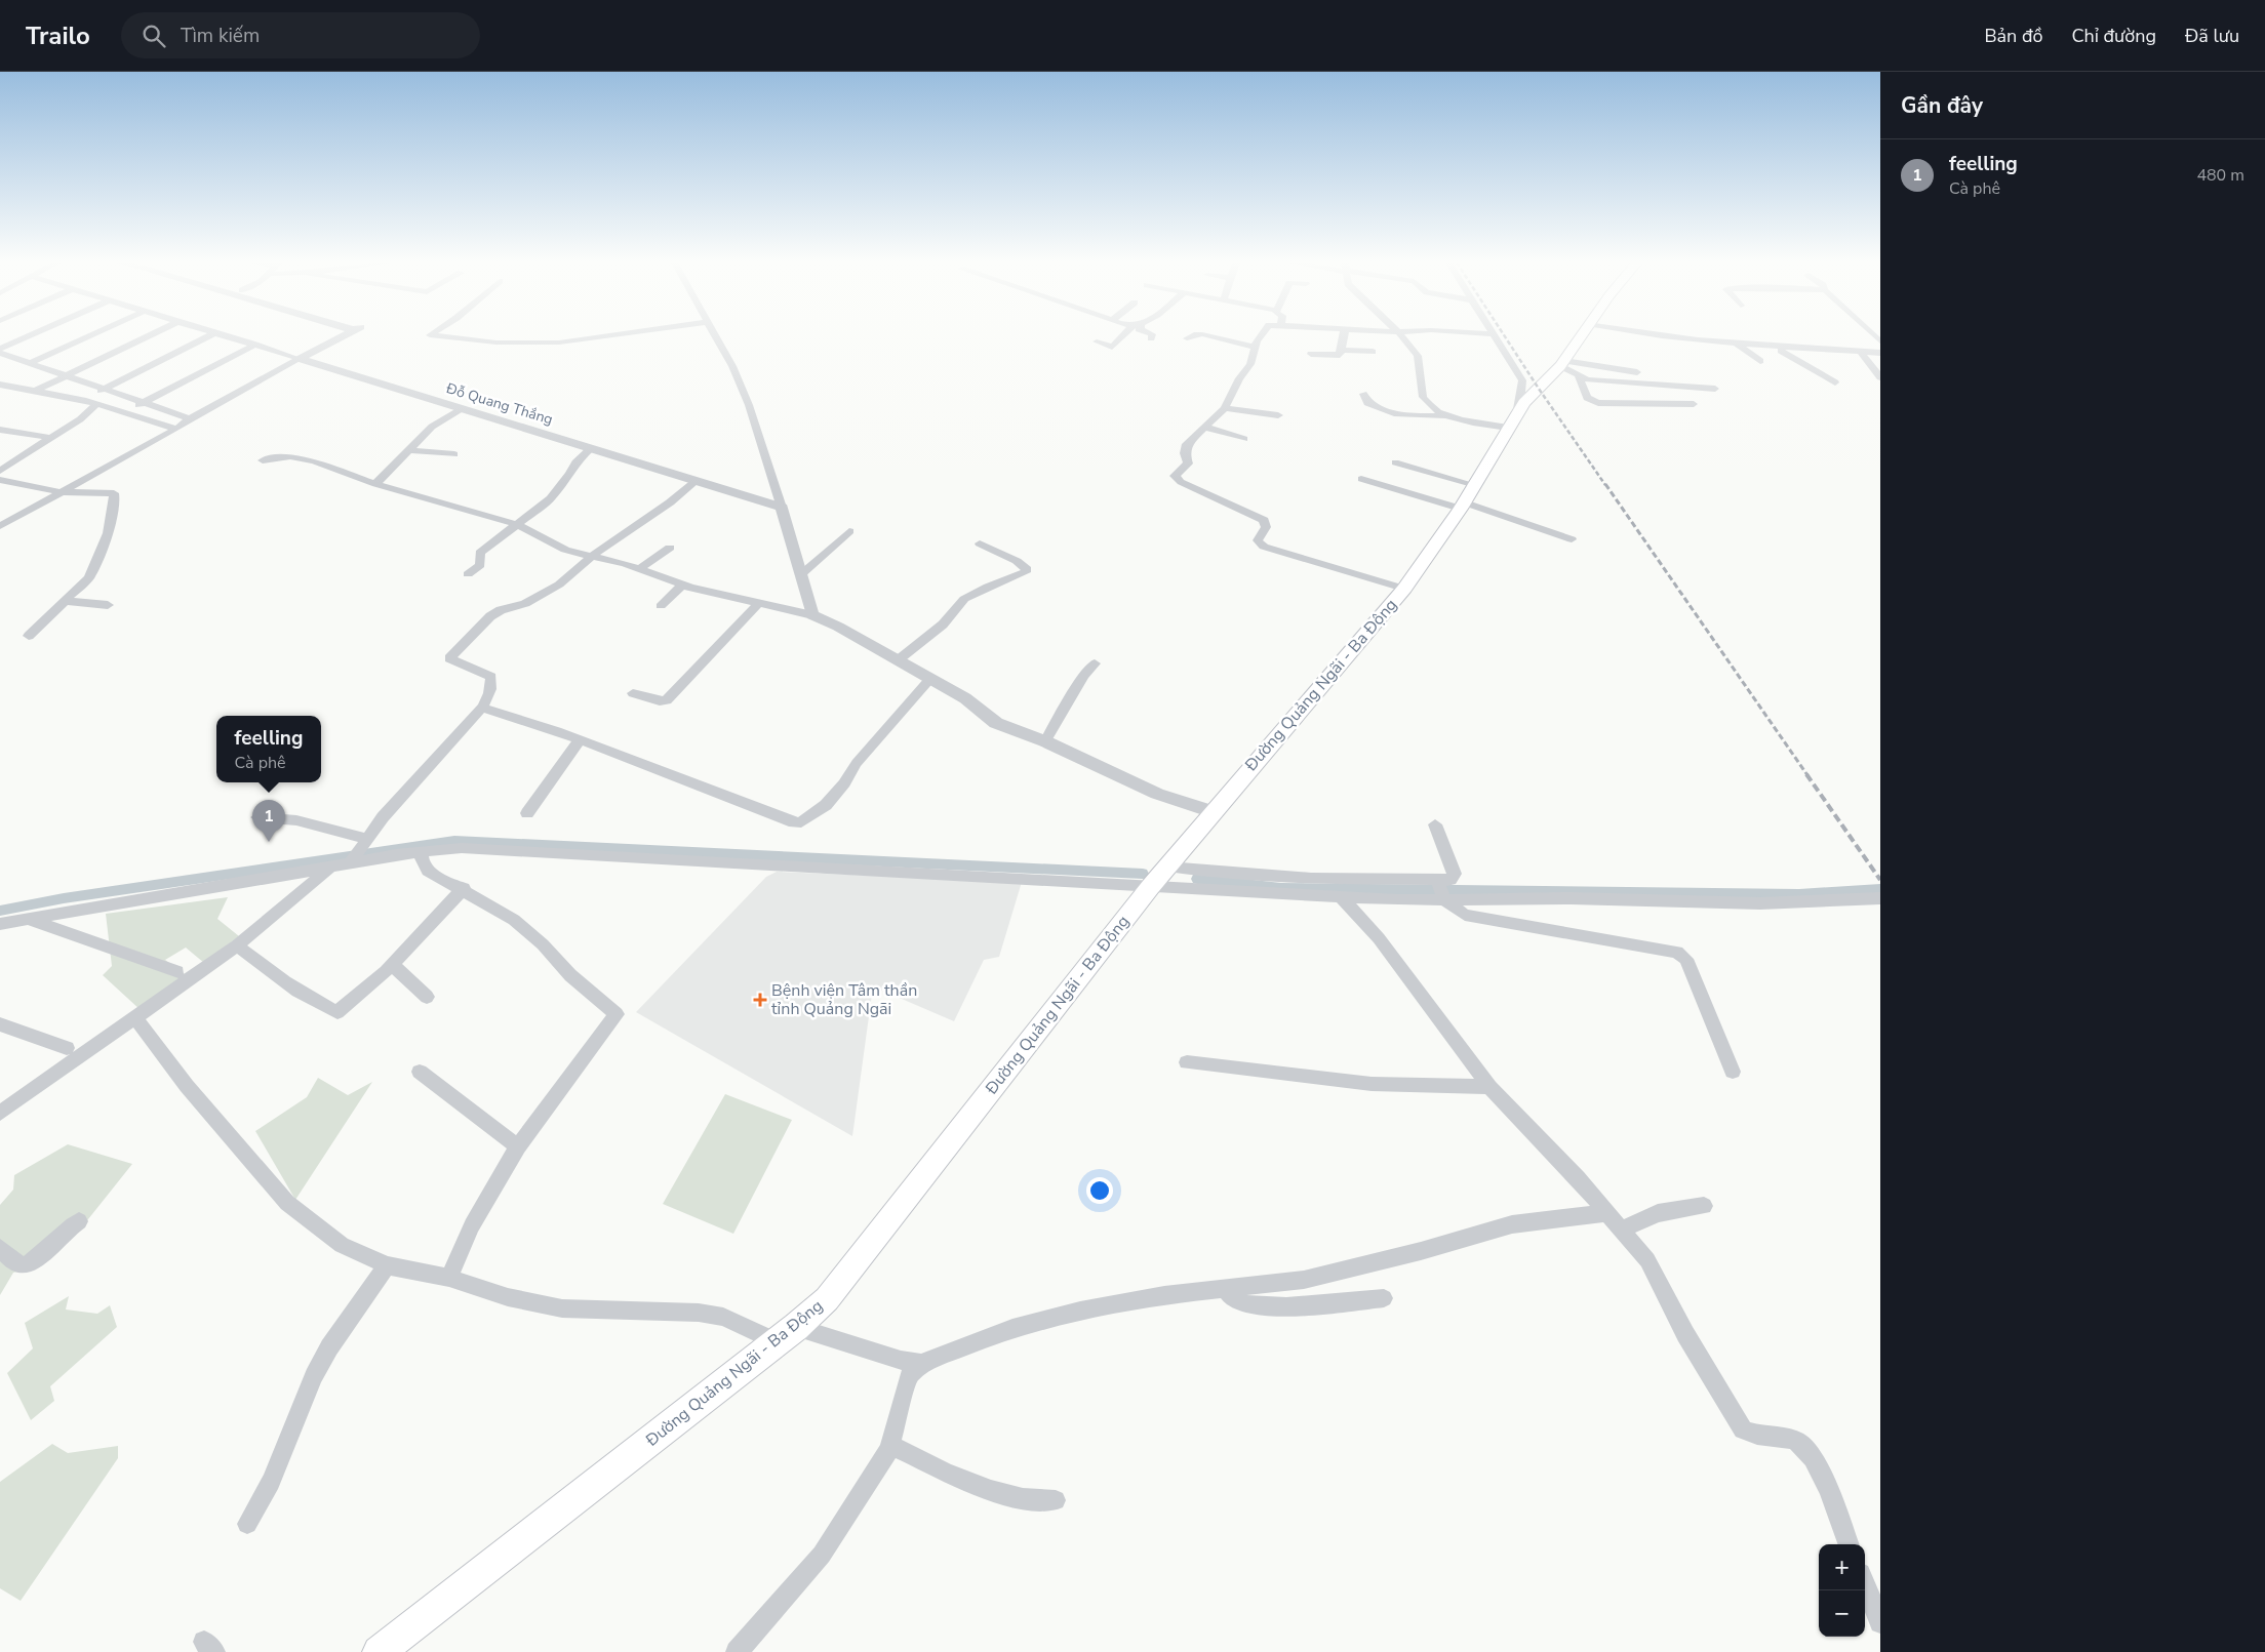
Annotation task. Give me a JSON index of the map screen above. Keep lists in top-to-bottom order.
{
  "streets": {
    "main road": ["Đường Quảng Ngãi - Ba Động"],
    "street": ["Đỗ Quang Thắng"]
  },
  "places": {
    "health": ["Bệnh viện Tâm thần tỉnh Quảng Ngãi"]
  },
  "page": {
    "header": "Trailo",
    "search": "Tìm kiếm",
    "nav": ["Bản đồ", "Chỉ đường", "Đã lưu"],
    "heading": "Gần đây",
    "list": [
      {
        "mark": "1",
        "name": "feelling",
        "note": "Cà phê",
        "value": "480 m"
      }
    ],
    "popup": ["feelling", "Cà phê"],
    "pins": "1",
    "map_buttons": ["+", "−"]
  }
}
